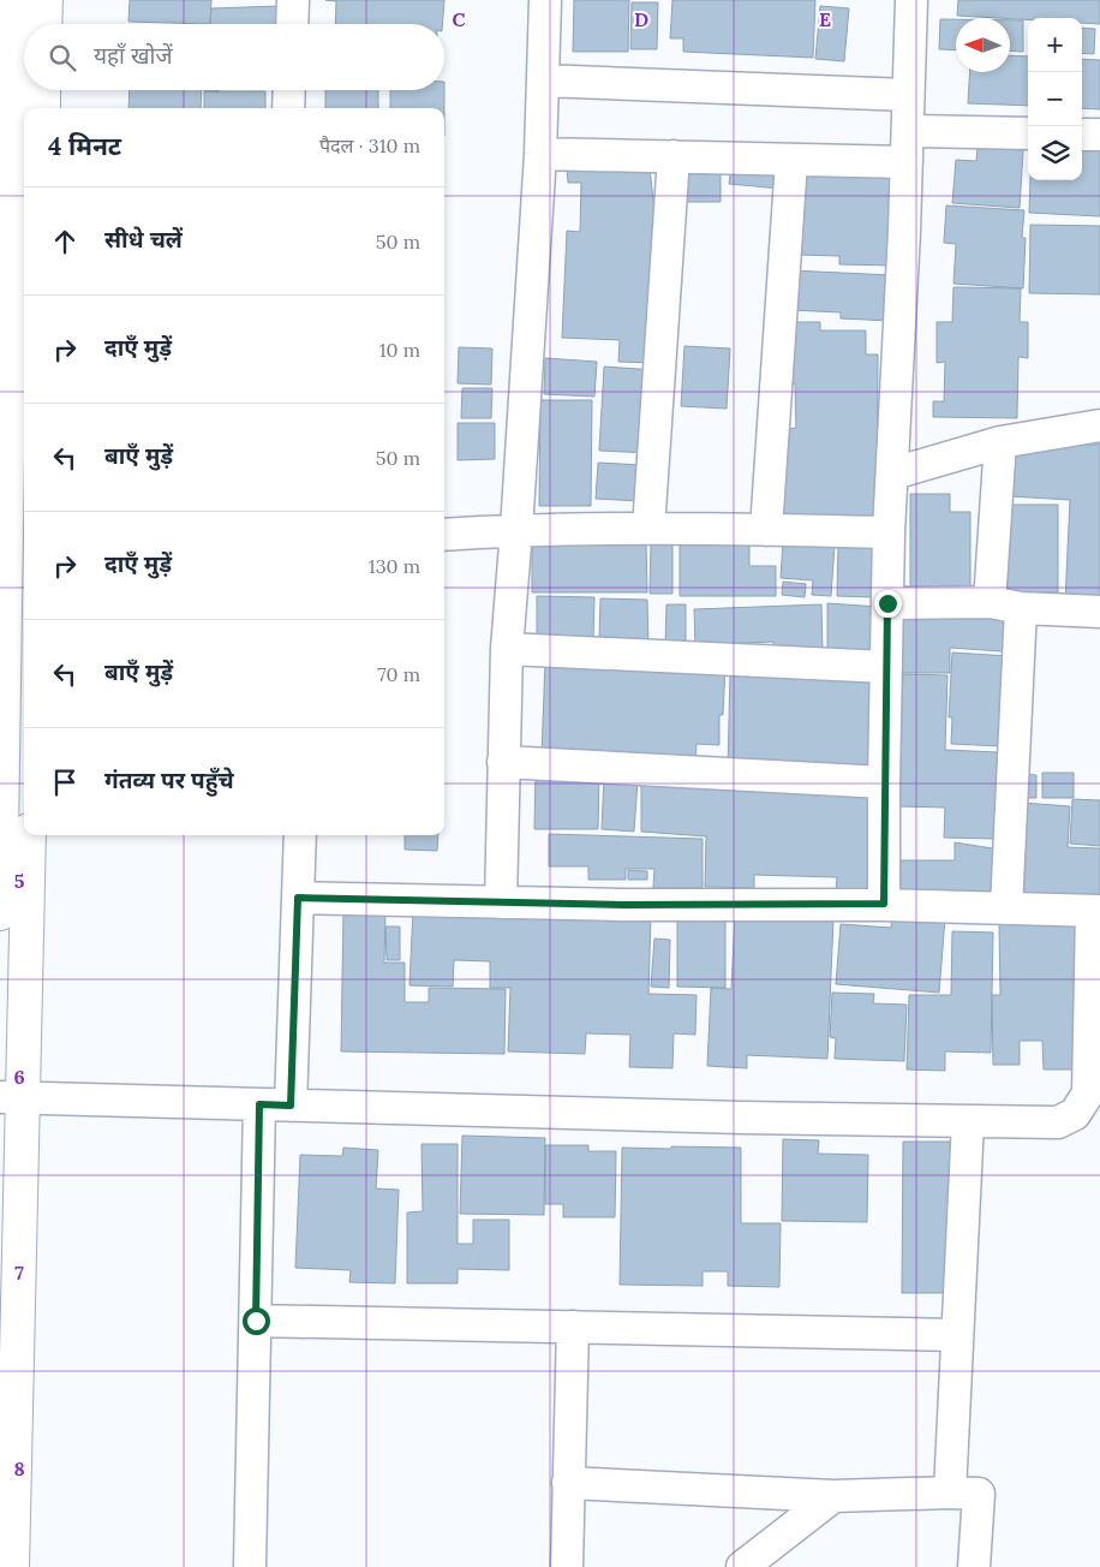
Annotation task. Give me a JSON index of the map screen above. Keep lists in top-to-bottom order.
{
  "north": "left",
  "page": {
    "map_buttons": ["+", "−"],
    "search": "यहाँ खोजें",
    "heading": ["4 मिनट", "पैदल · 310 m"],
    "list": [
      ["सीधे चलें", "50 m"],
      ["दाएँ मुड़ें", "10 m"],
      ["बाएँ मुड़ें", "50 m"],
      ["दाएँ मुड़ें", "130 m"],
      ["बाएँ मुड़ें", "70 m"],
      "गंतव्य पर पहुँचे"
    ]
  },
  "grid": {
    "columns": ["C", "D", "E"],
    "rows": [
      "5",
      "6",
      "7",
      "8"
    ]
  }
}
